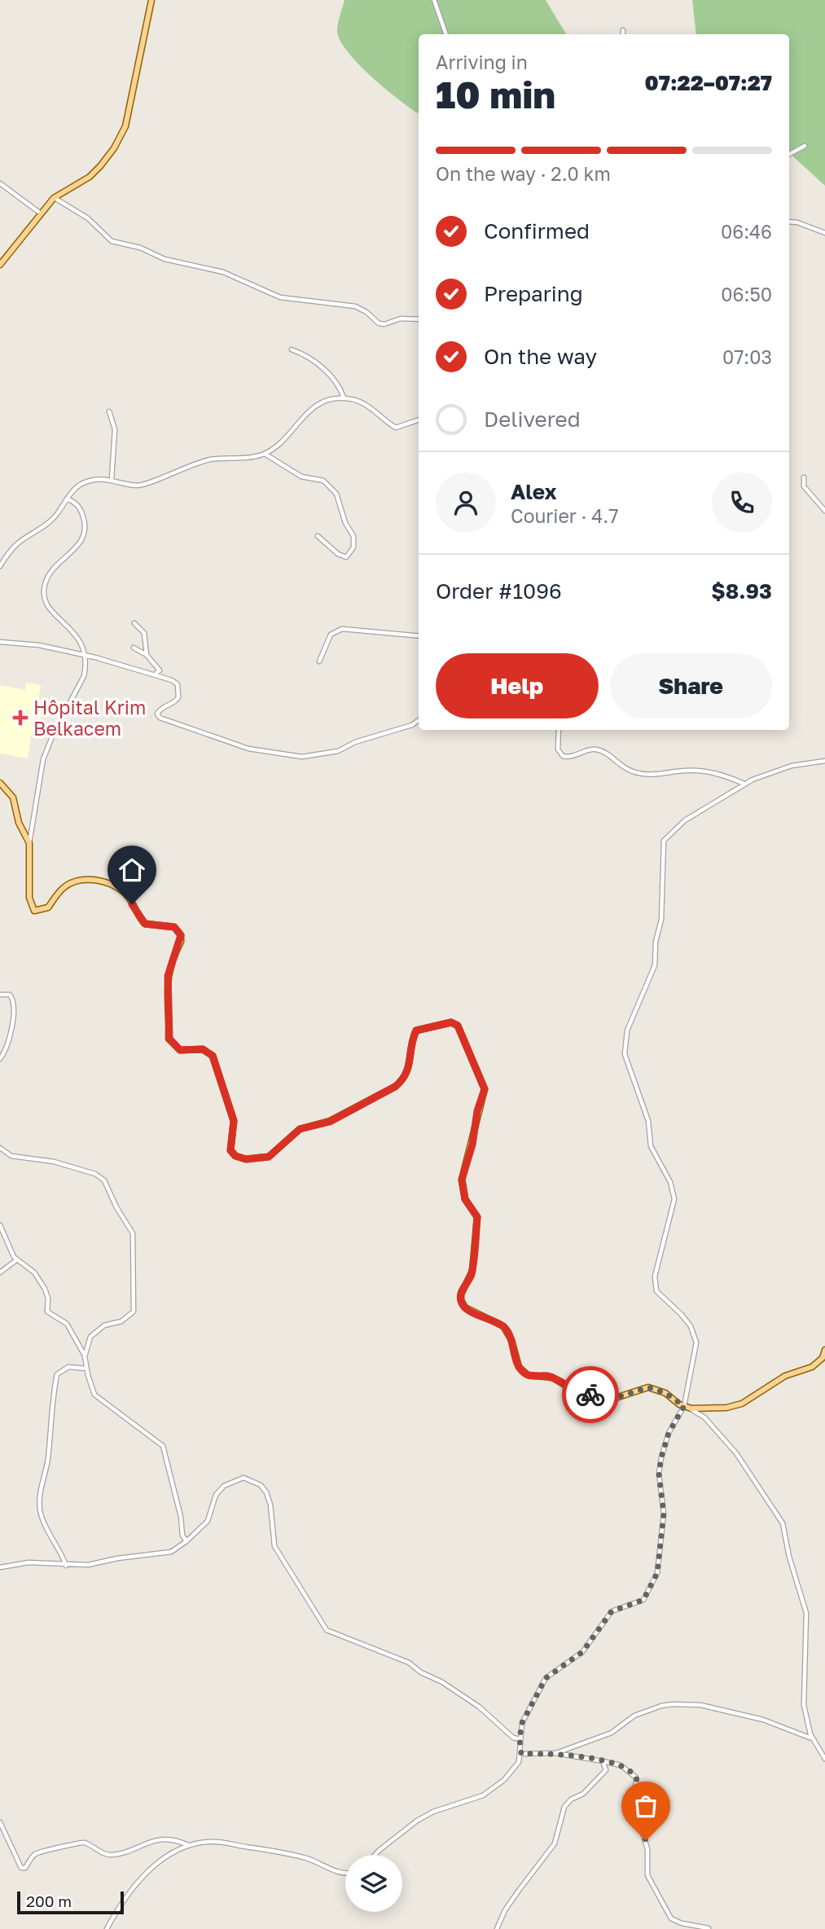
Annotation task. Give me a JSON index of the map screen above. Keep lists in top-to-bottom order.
{
  "places": {
    "health": ["Hôpital Krim Belkacem"]
  },
  "scale_bar": "200 m",
  "page": {
    "heading": ["10 min", "Arriving in", "07:22–07:27"],
    "panel": [
      "Alex",
      "Courier · 4.7",
      "Order #1096",
      "$8.93"
    ],
    "bar": "On the way · 2.0 km",
    "list": [
      ["Confirmed", "06:46"],
      ["Preparing", "06:50"],
      ["On the way", "07:03"],
      "Delivered"
    ],
    "buttons": ["Help", "Share"],
    "scale": "200 m"
  }
}
